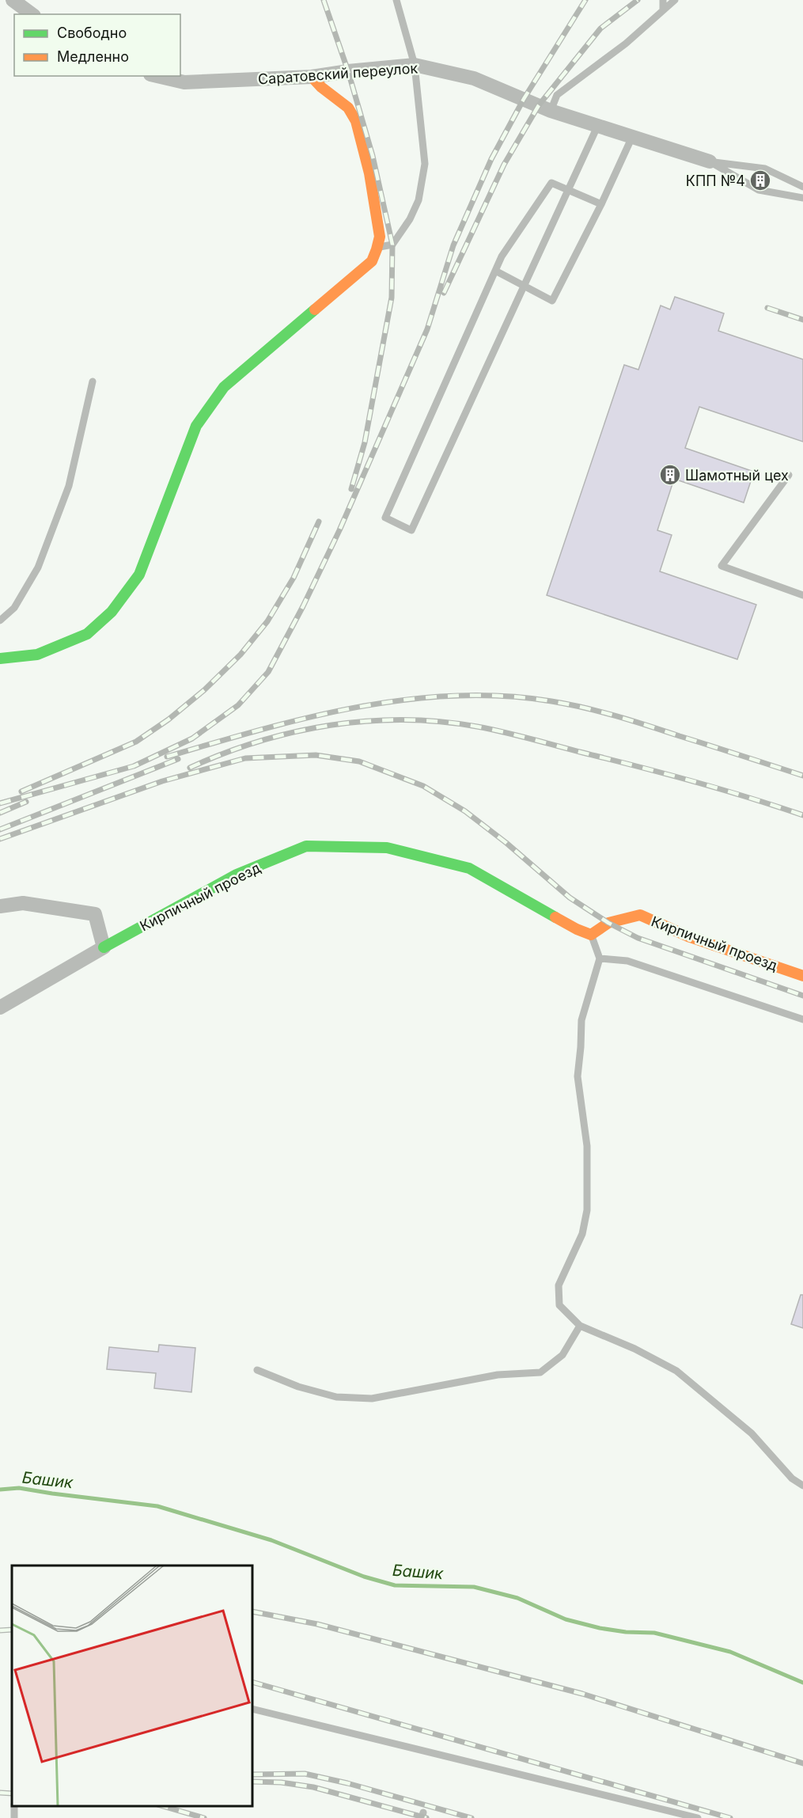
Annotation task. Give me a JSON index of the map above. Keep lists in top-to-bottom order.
{
  "streets": {
    "street": ["Саратовский переулок", "Кирпичный проезд"]
  },
  "water": ["Башик"],
  "places": {
    "building": ["КПП №4", "Шамотный цех"]
  },
  "legend": ["Свободно", "Медленно"]
}
